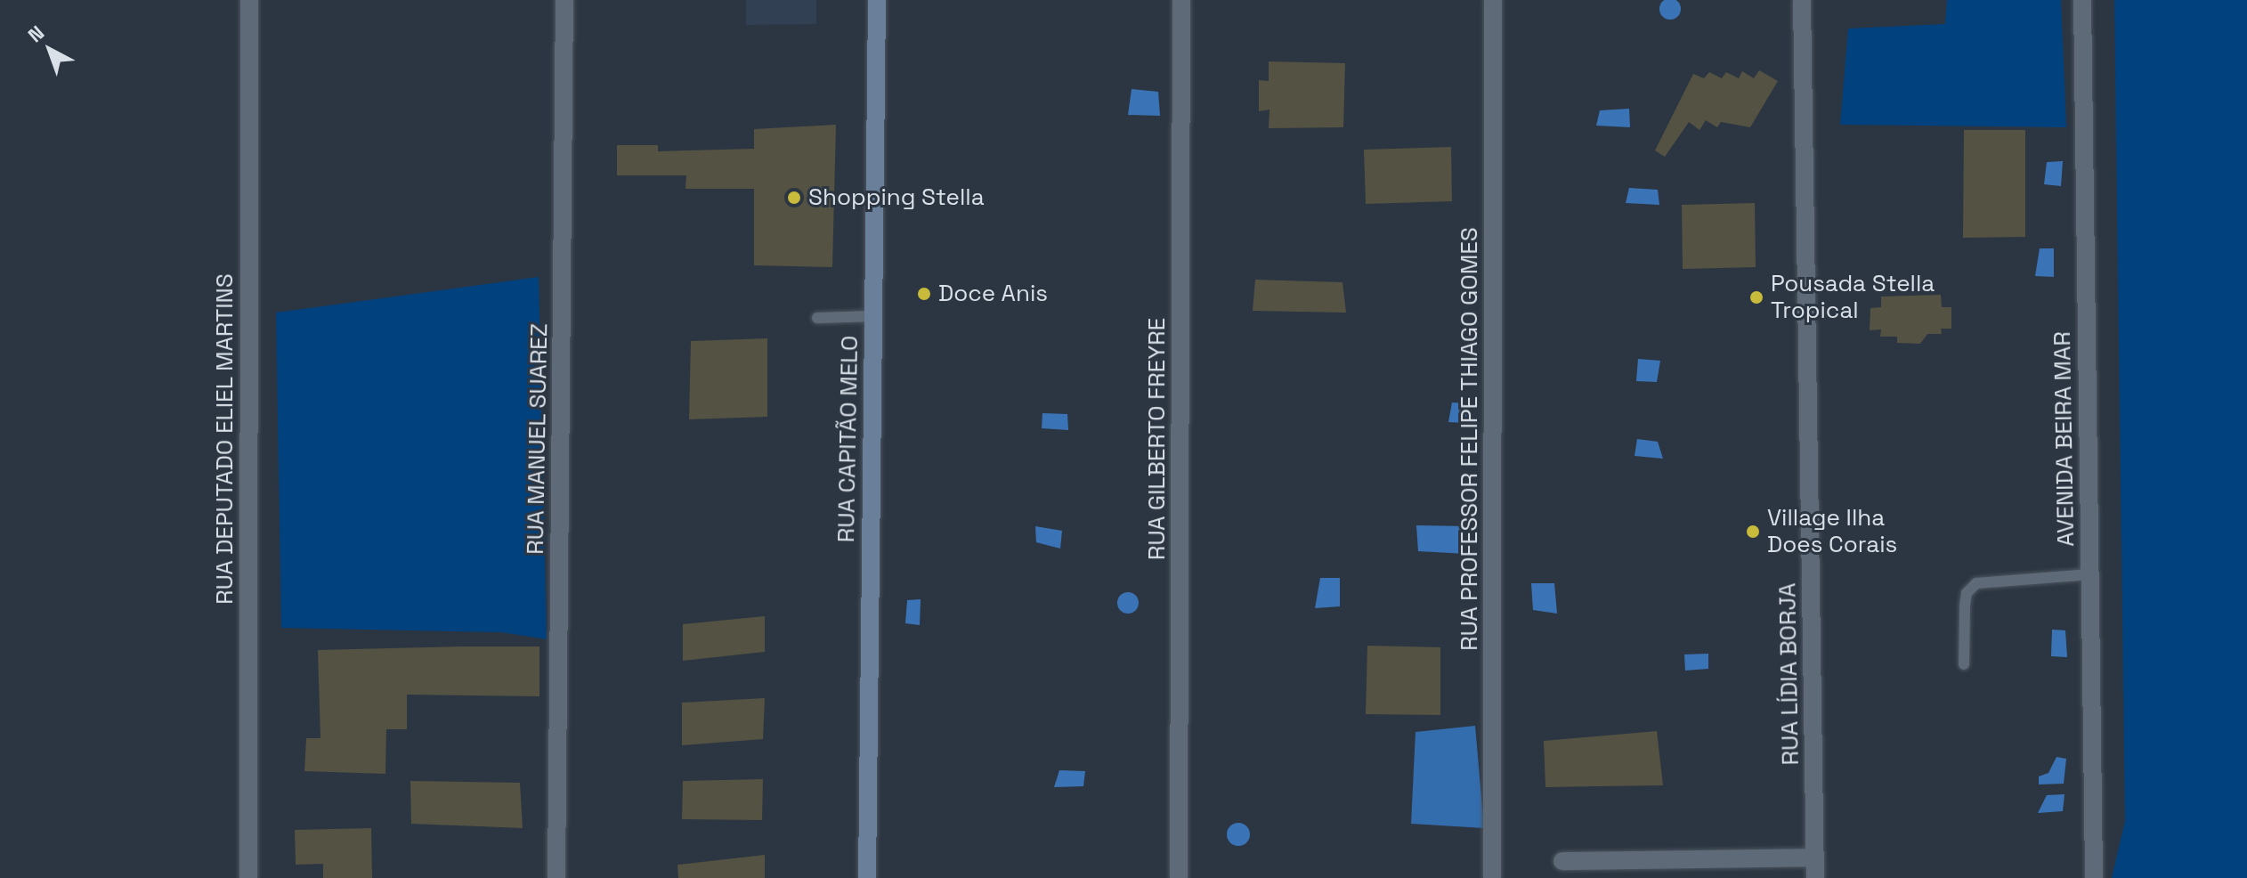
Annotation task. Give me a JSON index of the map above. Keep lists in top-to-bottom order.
{
  "streets": {
    "main road": ["RUA CAPITÃO MELO"],
    "street": [
      "RUA DEPUTADO ELIEL MARTINS",
      "RUA MANUEL SUAREZ",
      "RUA GILBERTO FREYRE",
      "RUA PROFESSOR FELIPE THIAGO GOMES",
      "AVENIDA BEIRA MAR",
      "RUA LÍDIA BORJA"
    ]
  },
  "places": [
    "Shopping Stella",
    "Doce Anis",
    "Pousada Stella Tropical",
    "Village Ilha Does Corais"
  ],
  "north": "top left"
}
